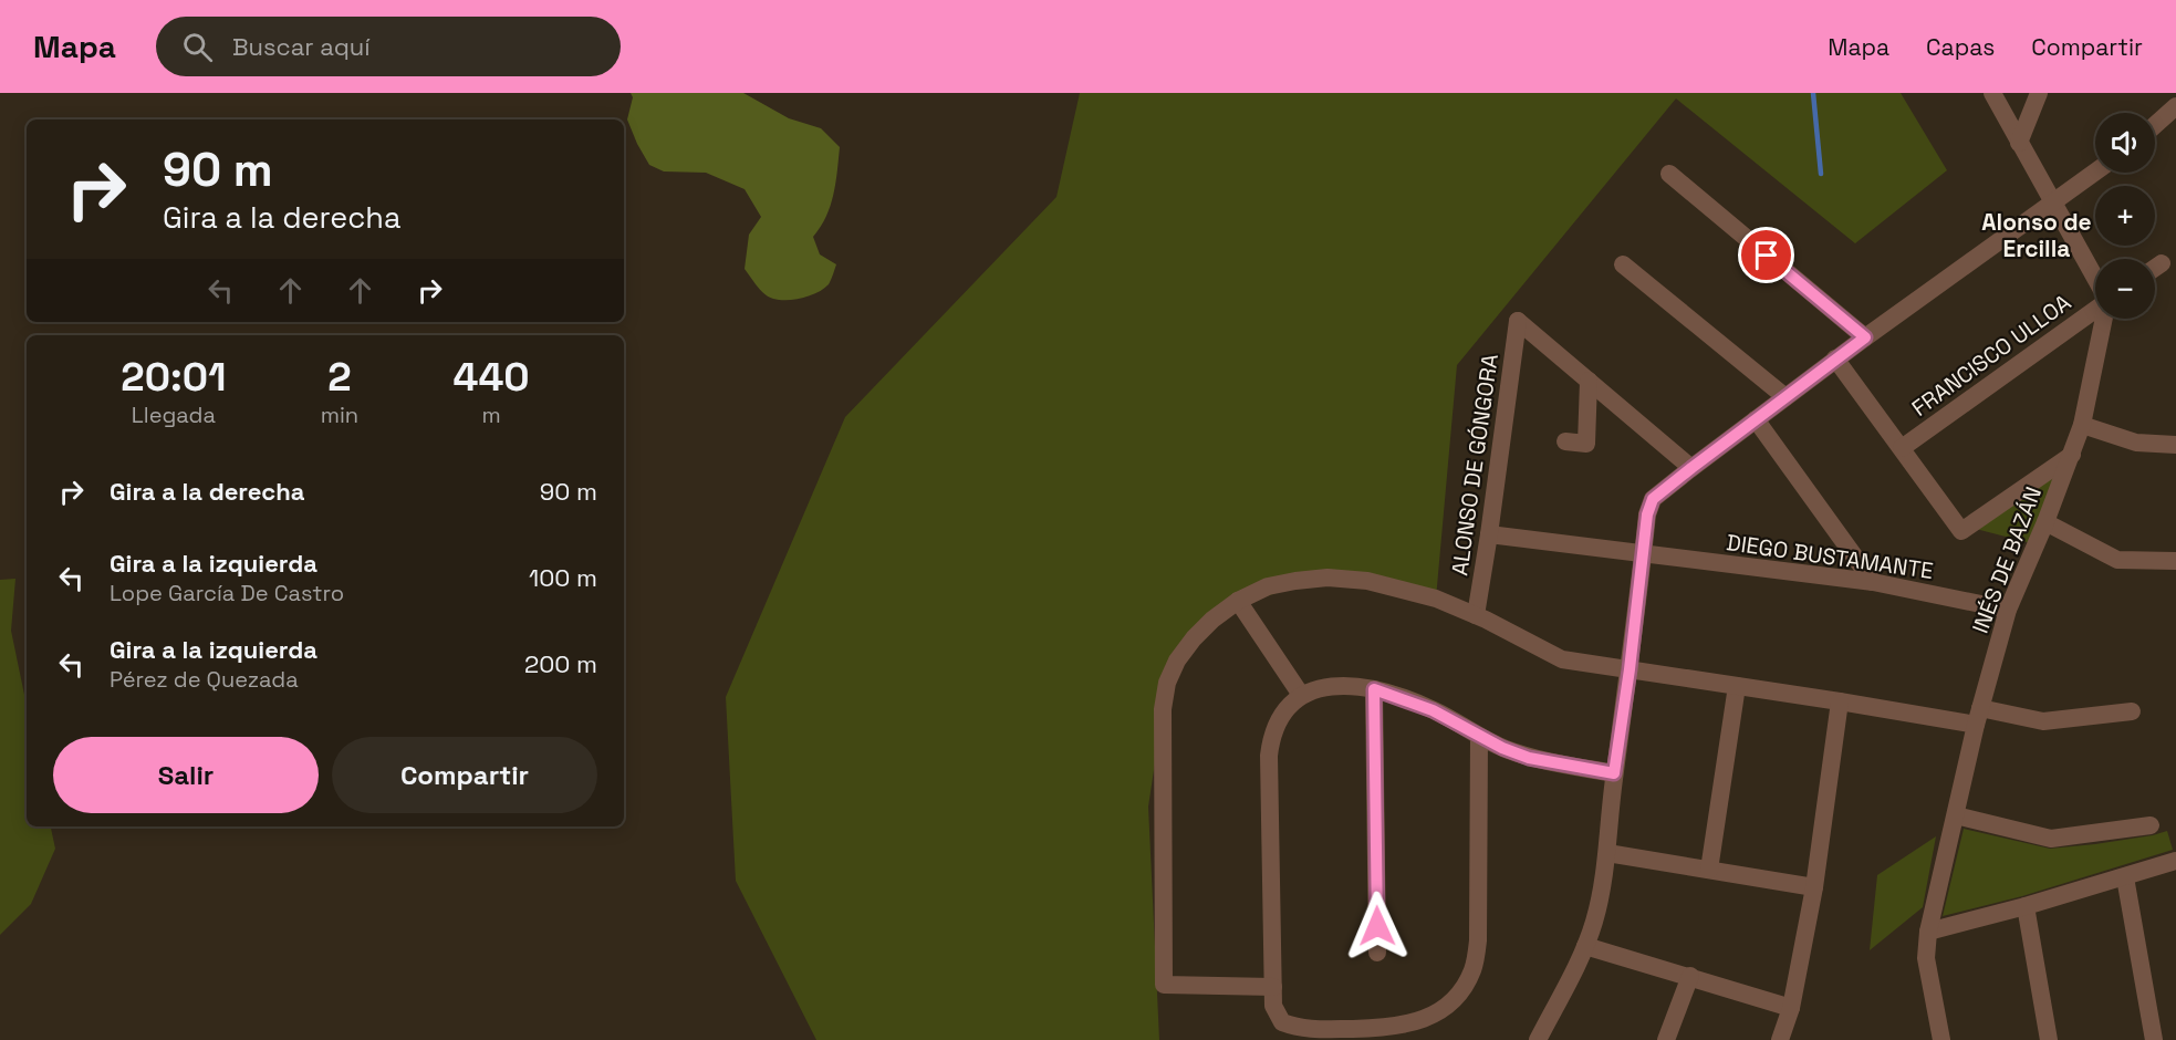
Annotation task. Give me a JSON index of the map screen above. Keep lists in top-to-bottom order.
{
  "streets": {
    "street": [
      "FRANCISCO ULLOA",
      "ALONSO DE GÓNGORA",
      "DIEGO BUSTAMANTE",
      "INÉS DE BAZÁN"
    ]
  },
  "crossings": [
    ["ALONSO DE GÓNGORA", "DIEGO BUSTAMANTE"],
    ["DIEGO BUSTAMANTE", "INÉS DE BAZÁN"]
  ],
  "districts": ["Alonso de Ercilla"],
  "page": {
    "header": "Mapa",
    "search": "Buscar aquí",
    "nav": ["Mapa", "Capas", "Compartir"],
    "map_buttons": ["+", "−"],
    "turn": ["90 m", "Gira a la derecha"],
    "eta": [
      "20:01",
      "Llegada",
      "2",
      "min",
      "440",
      "m"
    ],
    "list": [
      {
        "name": "Gira a la derecha",
        "value": "90 m"
      },
      {
        "name": "Gira a la izquierda",
        "note": "Lope García De Castro",
        "value": "100 m"
      },
      {
        "name": "Gira a la izquierda",
        "note": "Pérez de Quezada",
        "value": "200 m"
      }
    ],
    "buttons": ["Salir", "Compartir"]
  }
}
